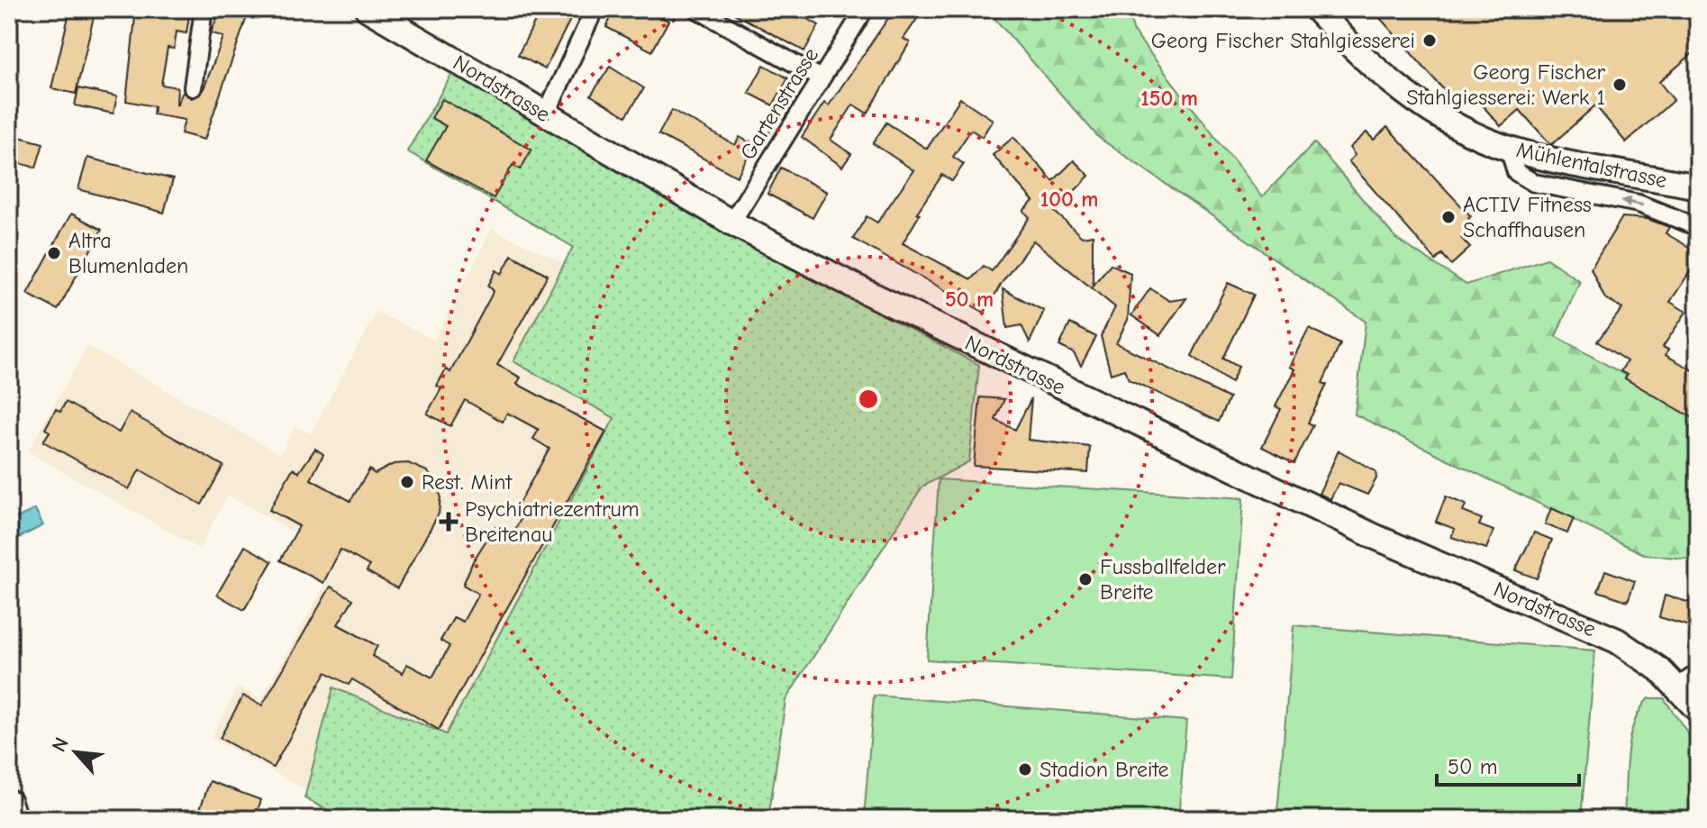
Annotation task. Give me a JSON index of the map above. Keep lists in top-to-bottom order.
{
  "streets": {
    "street": ["Nordstrasse", "Gartenstrasse", "Mühlentalstrasse"]
  },
  "crossings": [
    ["Nordstrasse", "Gartenstrasse"]
  ],
  "places": {
    "other": [
      "Georg Fischer Stahlgiesserei",
      "Georg Fischer Stahlgiesserei: Werk 1",
      "ACTIV Fitness Schaffhausen",
      "Altra Blumenladen",
      "Rest. Mint",
      "Fussballfelder Breite",
      "Stadion Breite"
    ],
    "health": ["Psychiatriezentrum Breitenau"]
  },
  "scale_bar": "50 m",
  "north": "top left",
  "rings": ["150 m", "100 m", "50 m"]
}
